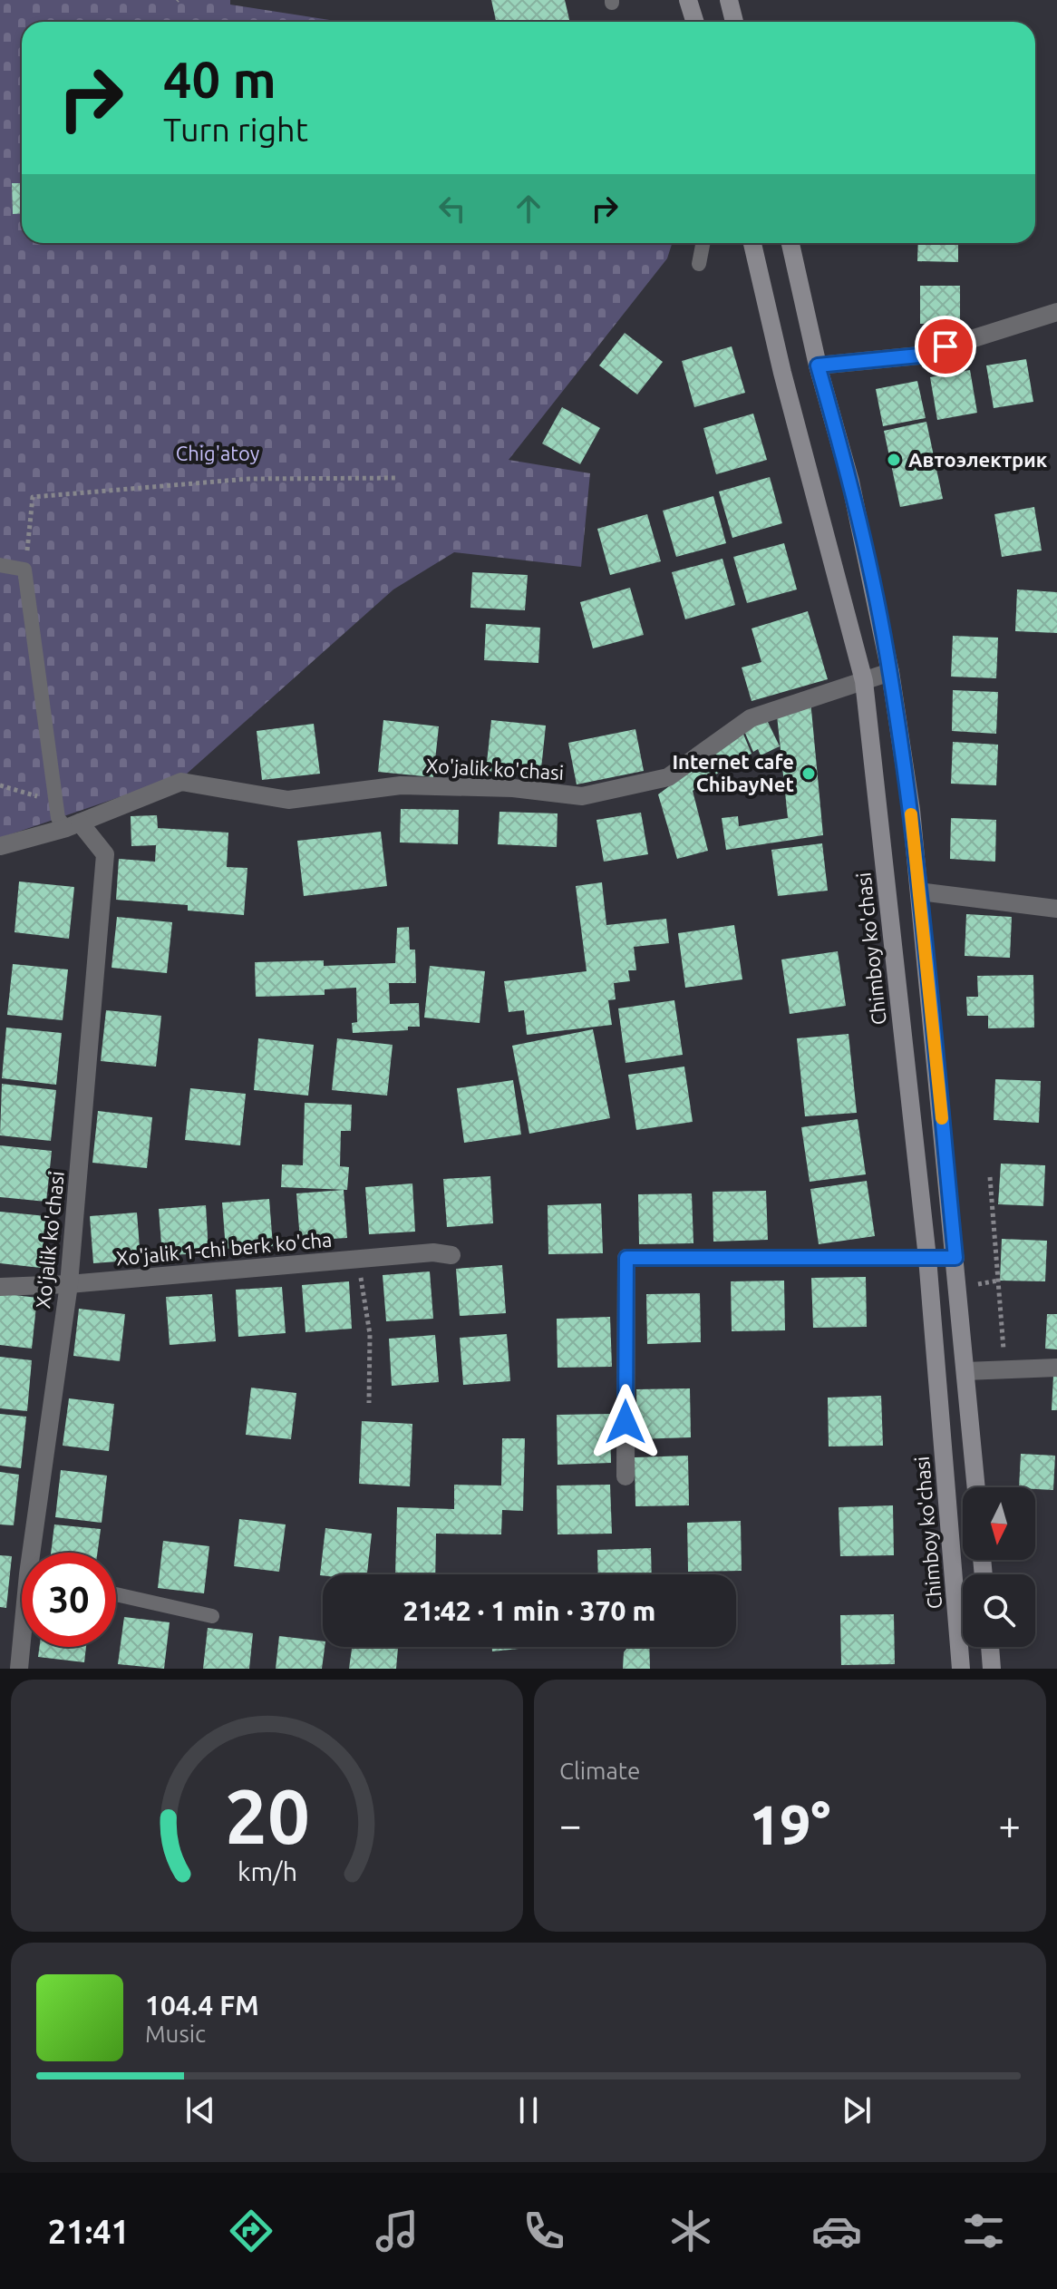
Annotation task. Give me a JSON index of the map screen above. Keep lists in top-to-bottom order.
{
  "streets": {
    "main road": ["Chimboy ko'chasi"],
    "street": ["Xo'jalik ko'chasi", "Xo'jalik 1-chi berk ko'cha"]
  },
  "crossings": [
    ["Xo'jalik ko'chasi", "Chimboy ko'chasi"],
    ["Xo'jalik ko'chasi", "Xo'jalik 1-chi berk ko'cha"]
  ],
  "parks": ["Chig'atoy"],
  "places": ["Автоэлектрик", "Internet cafe ChibayNet"],
  "north": "bottom",
  "page": {
    "turn": ["40 m", "Turn right"],
    "limit": "30",
    "trip": "21:42 · 1 min · 370 m",
    "tile": "Climate",
    "heat": ["−", "19°", "+"],
    "song": ["104.4 FM", "Music"],
    "tabs": "21:41",
    "gauge": ["20", "km/h"]
  }
}
